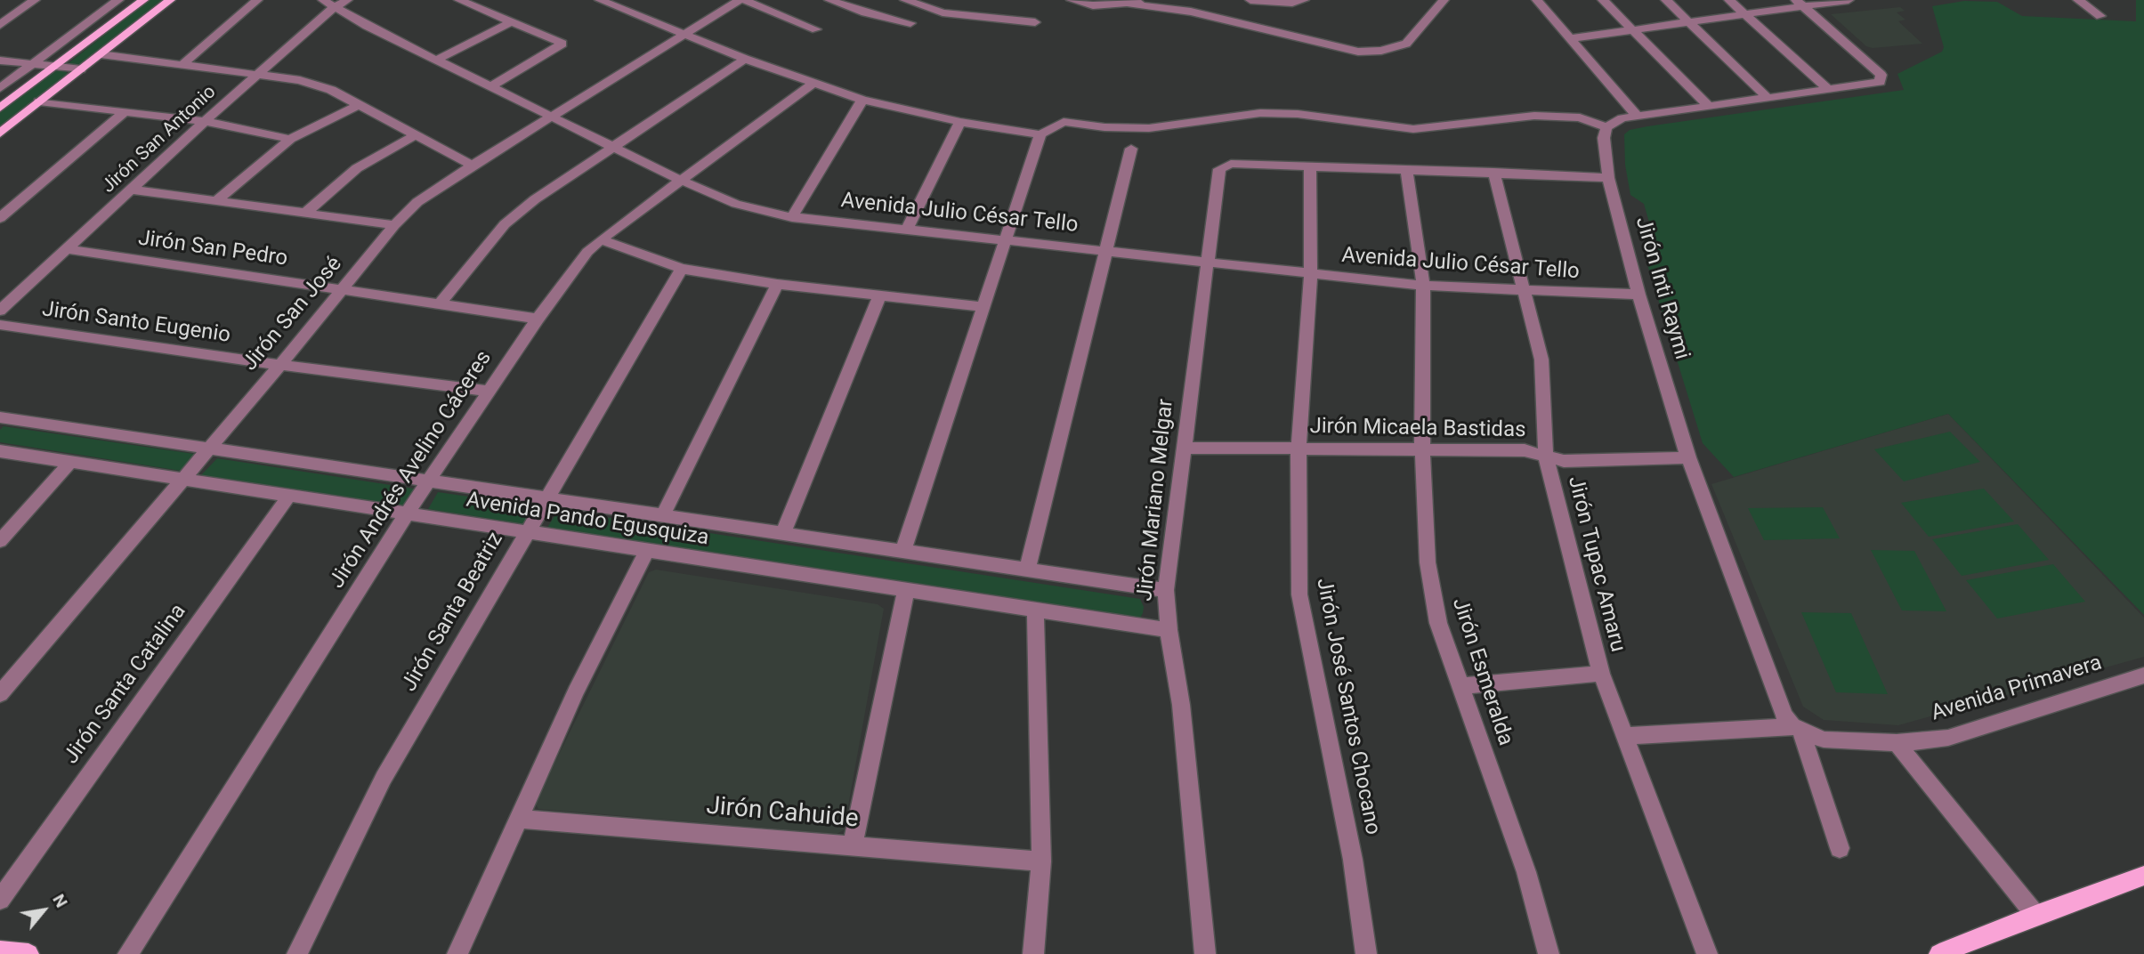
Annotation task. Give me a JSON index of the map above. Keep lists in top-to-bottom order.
{
  "streets": {
    "street": [
      "Jirón San Antonio",
      "Avenida Julio César Tello",
      "Jirón San Pedro",
      "Jirón Inti Raymi",
      "Jirón San José",
      "Jirón Santo Eugenio",
      "Jirón Micaela Bastidas",
      "Jirón Andrés Avelino Cáceres",
      "Jirón Mariano Melgar",
      "Avenida Pando Egusquiza",
      "Jirón Tupac Amaru",
      "Jirón Santa Beatriz",
      "Jirón Esmeralda",
      "Jirón Santa Catalina",
      "Avenida Primavera",
      "Jirón José Santos Chocano",
      "Jirón Cahuide"
    ]
  },
  "crossings": [
    ["Jirón San Antonio", "Avenida Julio César Tello"],
    ["Jirón San Antonio", "Jirón San Pedro"],
    ["Avenida Julio César Tello", "Jirón Inti Raymi"],
    ["Avenida Julio César Tello", "Jirón San José"],
    ["Avenida Julio César Tello", "Jirón Andrés Avelino Cáceres"],
    ["Avenida Julio César Tello", "Jirón Mariano Melgar"],
    ["Avenida Julio César Tello", "Jirón Tupac Amaru"],
    ["Avenida Julio César Tello", "Jirón Esmeralda"],
    ["Avenida Julio César Tello", "Jirón José Santos Chocano"],
    ["Jirón San Pedro", "Jirón San José"],
    ["Jirón San Pedro", "Jirón Andrés Avelino Cáceres"],
    ["Jirón Inti Raymi", "Jirón Micaela Bastidas"],
    ["Jirón Inti Raymi", "Avenida Primavera"],
    ["Jirón San José", "Jirón Santo Eugenio"],
    ["Jirón San José", "Avenida Pando Egusquiza"],
    ["Jirón Santo Eugenio", "Jirón Andrés Avelino Cáceres"],
    ["Jirón Micaela Bastidas", "Jirón Mariano Melgar"],
    ["Jirón Micaela Bastidas", "Jirón Tupac Amaru"],
    ["Jirón Micaela Bastidas", "Jirón Esmeralda"],
    ["Jirón Micaela Bastidas", "Jirón José Santos Chocano"],
    ["Jirón Andrés Avelino Cáceres", "Avenida Pando Egusquiza"],
    ["Jirón Mariano Melgar", "Avenida Pando Egusquiza"],
    ["Jirón Mariano Melgar", "Jirón José Santos Chocano"],
    ["Avenida Pando Egusquiza", "Jirón Santa Beatriz"],
    ["Avenida Pando Egusquiza", "Jirón Santa Catalina"]
  ],
  "north": "top right"
}
